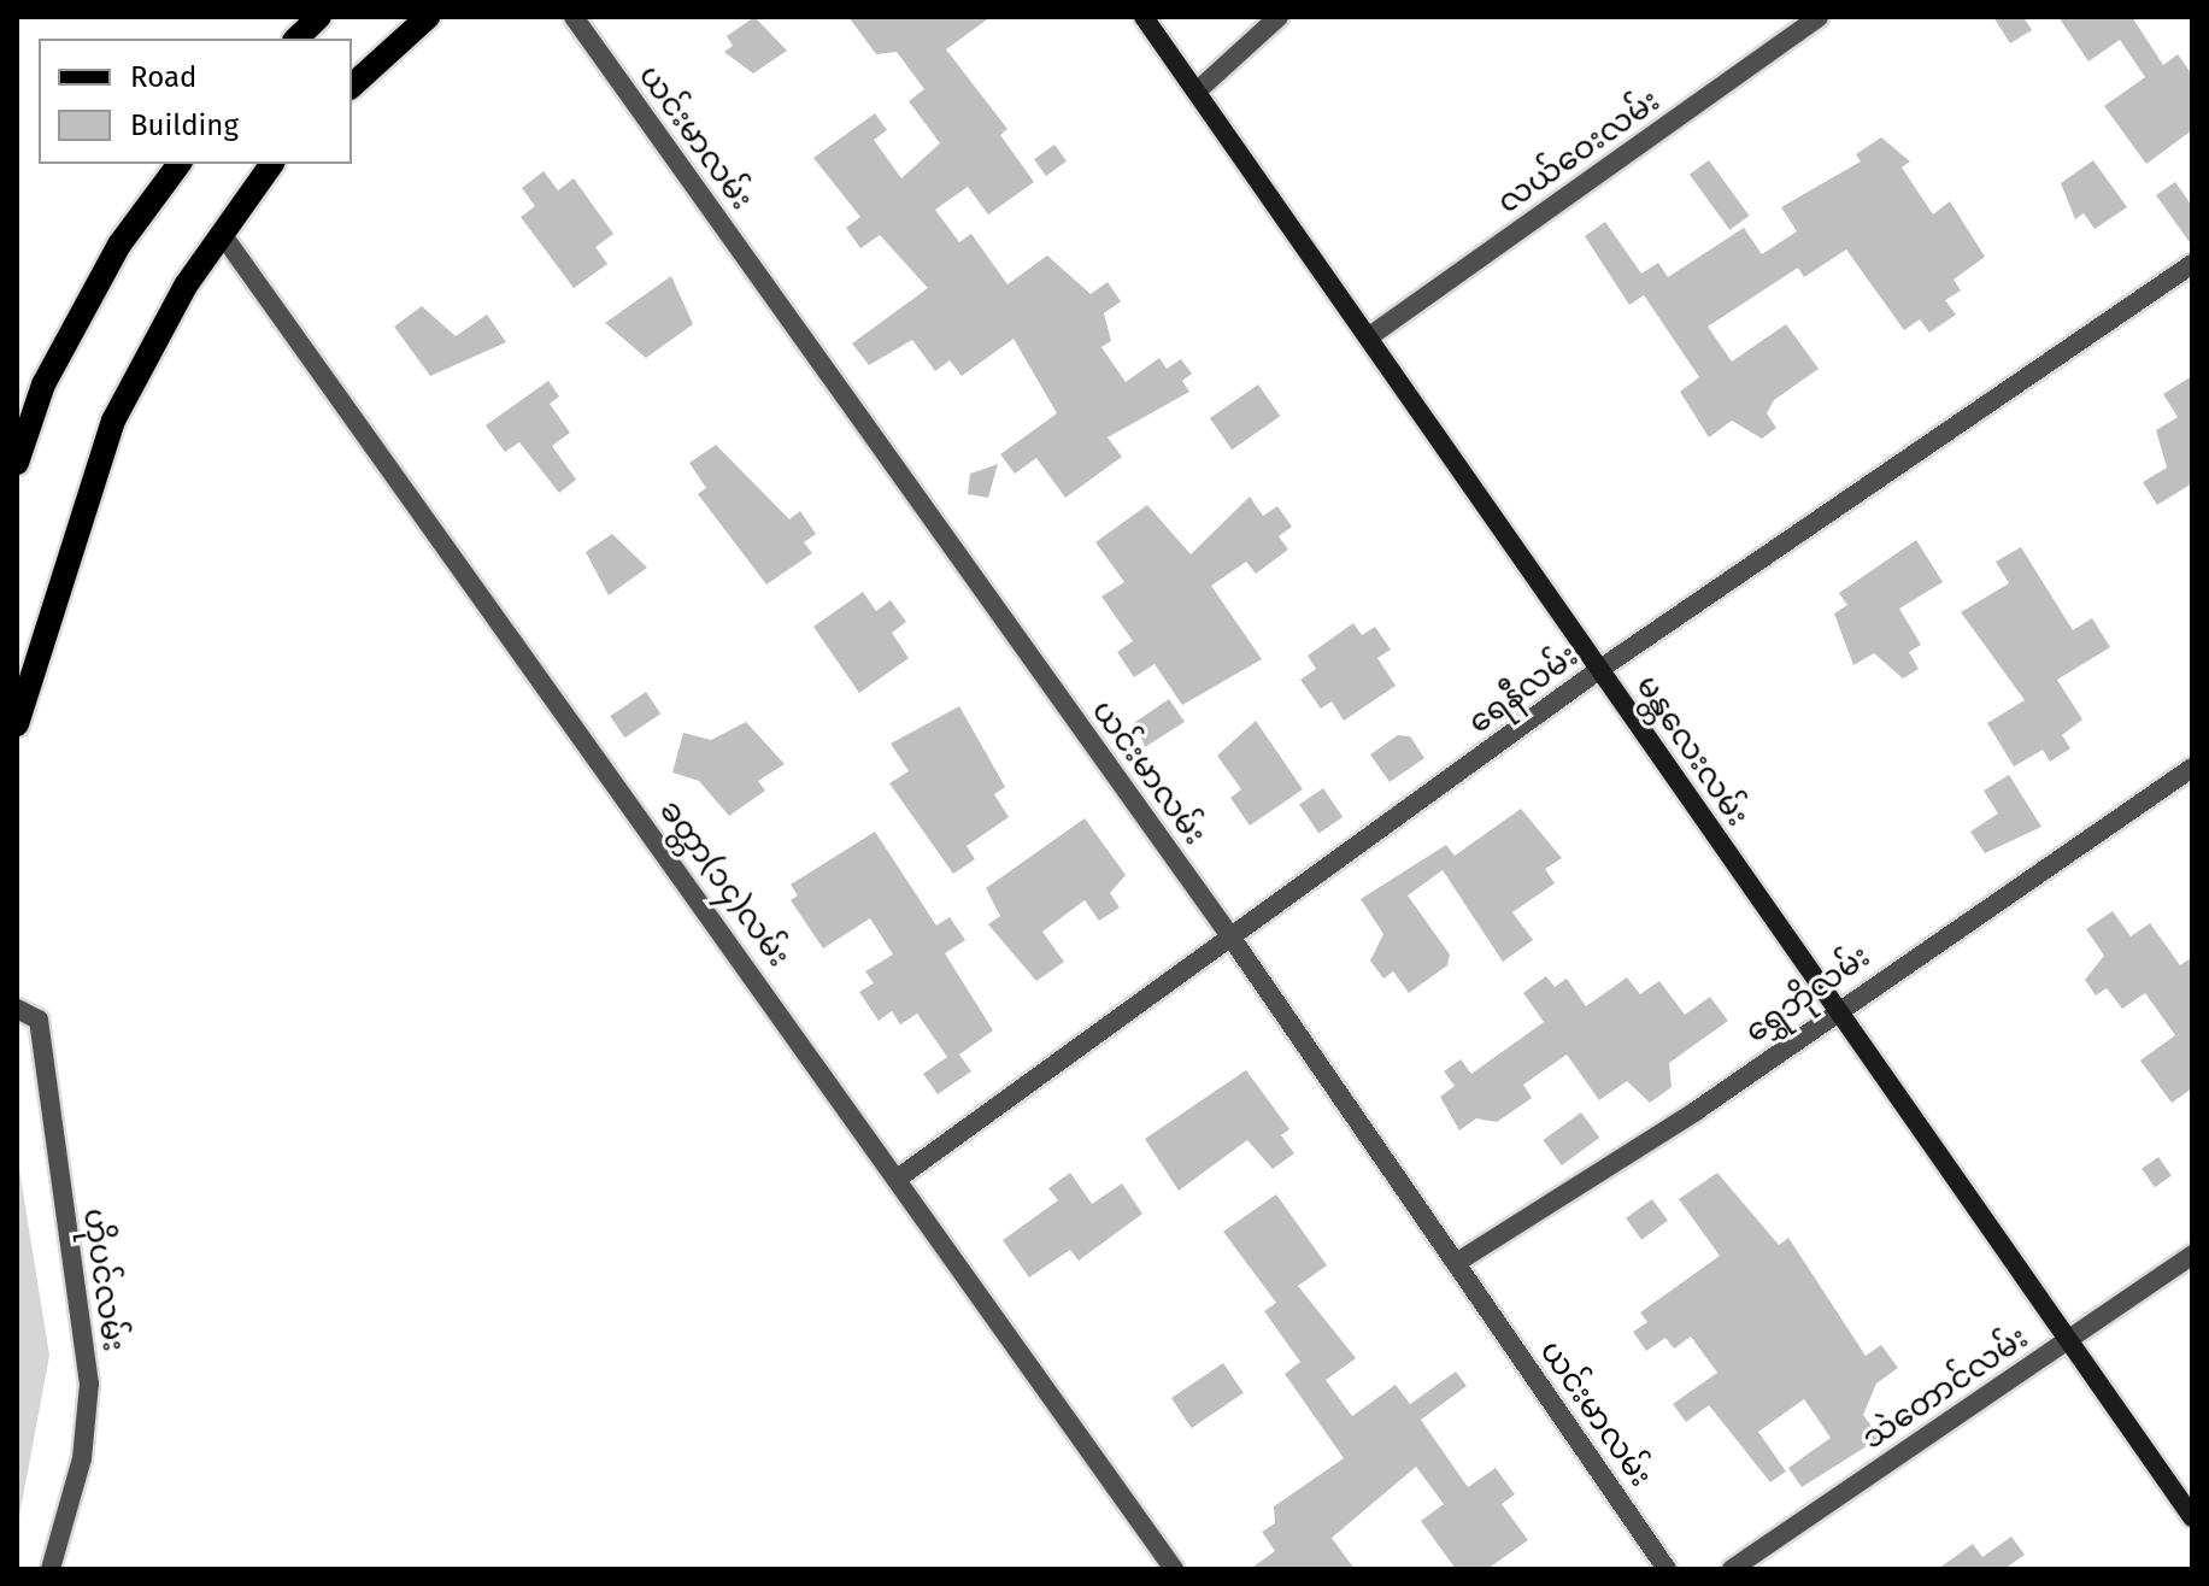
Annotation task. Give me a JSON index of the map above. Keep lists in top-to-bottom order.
{
  "streets": {
    "main road": ["မန္တလေးလမ်း"],
    "street": [
      "ယင်းမာလမ်း",
      "လယ်ဝေးလမ်း",
      "ရေနီလမ်း",
      "ခတ္တာ(၁၄)လမ်း",
      "ရွှေဘိုလမ်း",
      "ဟိုပင်လမ်း",
      "သဲတောင်လမ်း"
    ]
  },
  "crossings": [
    ["ယင်းမာလမ်း", "ရေနီလမ်း"],
    ["ယင်းမာလမ်း", "ရွှေဘိုလမ်း"],
    ["လယ်ဝေးလမ်း", "မန္တလေးလမ်း"],
    ["ရေနီလမ်း", "မန္တလေးလမ်း"],
    ["ရေနီလမ်း", "ခတ္တာ(၁၄)လမ်း"],
    ["မန္တလေးလမ်း", "ရွှေဘိုလမ်း"],
    ["မန္တလေးလမ်း", "သဲတောင်လမ်း"]
  ],
  "legend": ["Road", "Building"]
}
